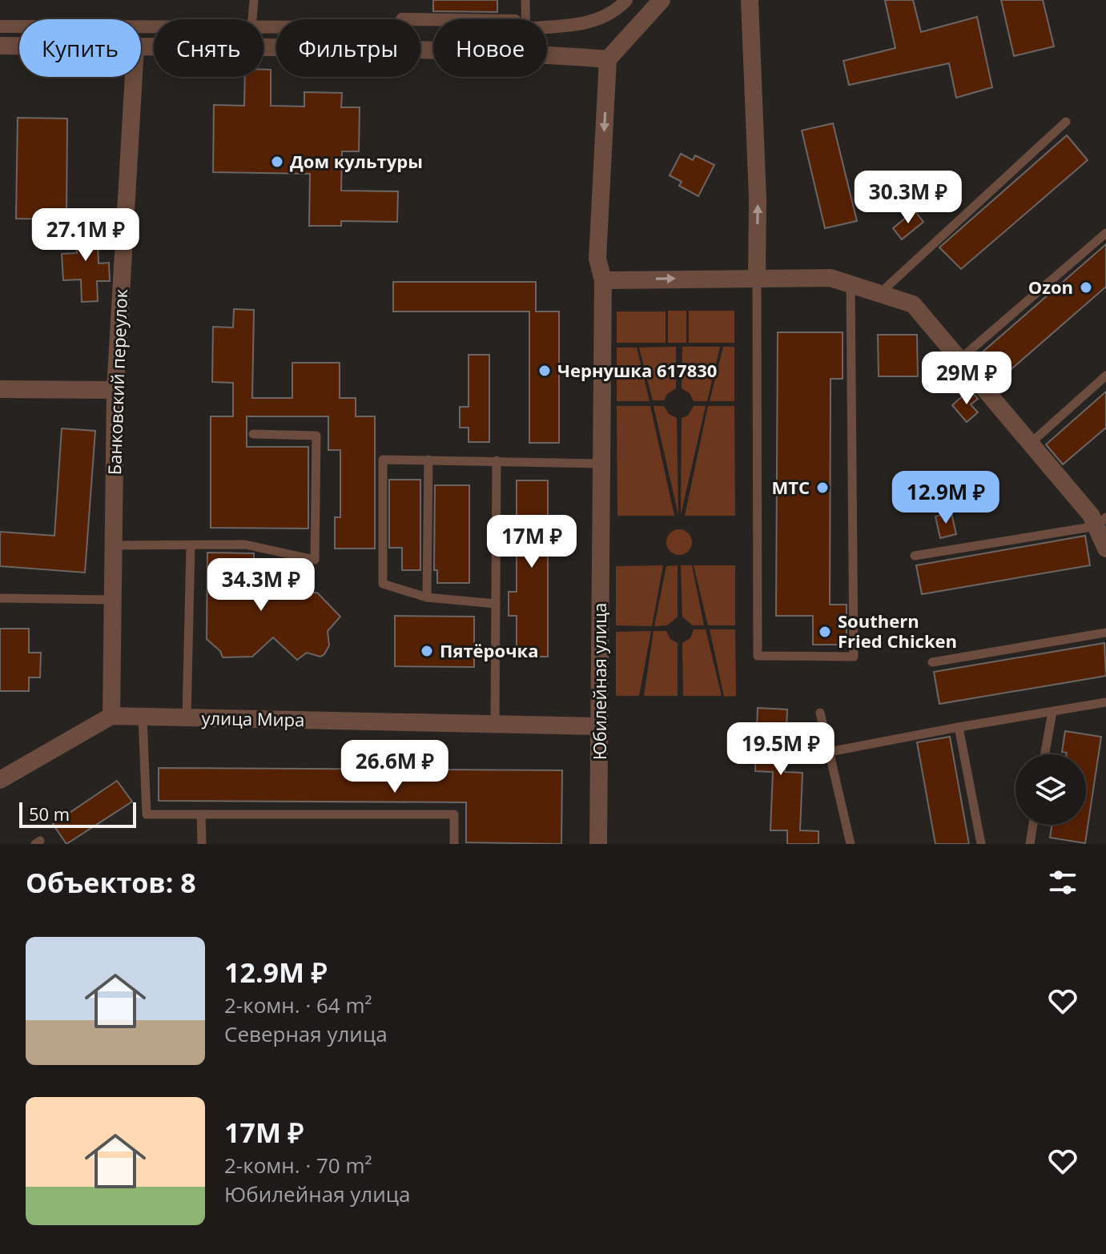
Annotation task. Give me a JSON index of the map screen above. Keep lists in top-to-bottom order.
{
  "streets": {
    "street": ["Банковский переулок", "Юбилейная улица", "улица Мира"]
  },
  "crossings": [
    ["Банковский переулок", "улица Мира"],
    ["Юбилейная улица", "улица Мира"]
  ],
  "places": [
    "Дом культуры",
    "Ozon",
    "Чернушка 617830",
    "МТС",
    "Southern Fried Chicken",
    "Пятёрочка"
  ],
  "scale_bar": "50 m",
  "page": {
    "chip": [
      "Купить",
      "Снять",
      "Фильтры",
      "Новое"
    ],
    "price": [
      "30.3M ₽",
      "27.1M ₽",
      "29M ₽",
      "12.9M ₽",
      "17M ₽",
      "34.3M ₽",
      "19.5M ₽",
      "26.6M ₽"
    ],
    "scale": "50 m",
    "heading": "Объектов: 8",
    "list": [
      {
        "name": "12.9M ₽",
        "note": "2-комн. · 64 m² · Северная улица"
      },
      {
        "name": "17M ₽",
        "note": "2-комн. · 70 m² · Юбилейная улица"
      }
    ]
  }
}
